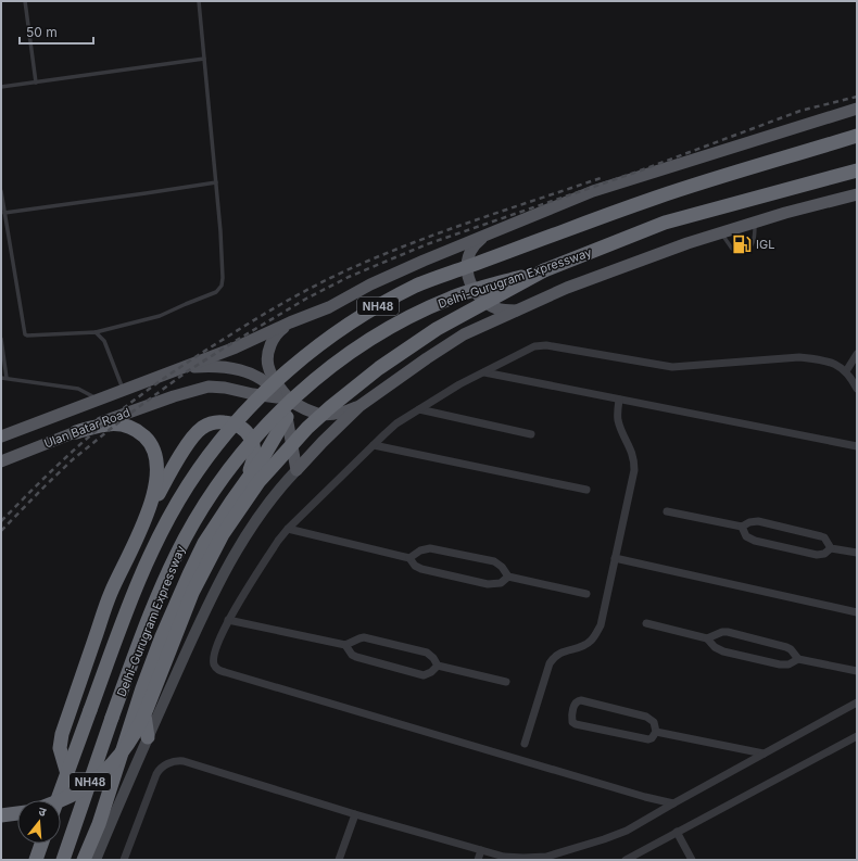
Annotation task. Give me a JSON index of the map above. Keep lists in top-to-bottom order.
{
  "streets": {
    "highway": ["Delhi-Gurugram Expressway", "NH48"],
    "main road": ["Ulan Batar Road"]
  },
  "places": {
    "fuel station": ["IGL"]
  },
  "scale_bar": "50 m",
  "north": "top"
}
